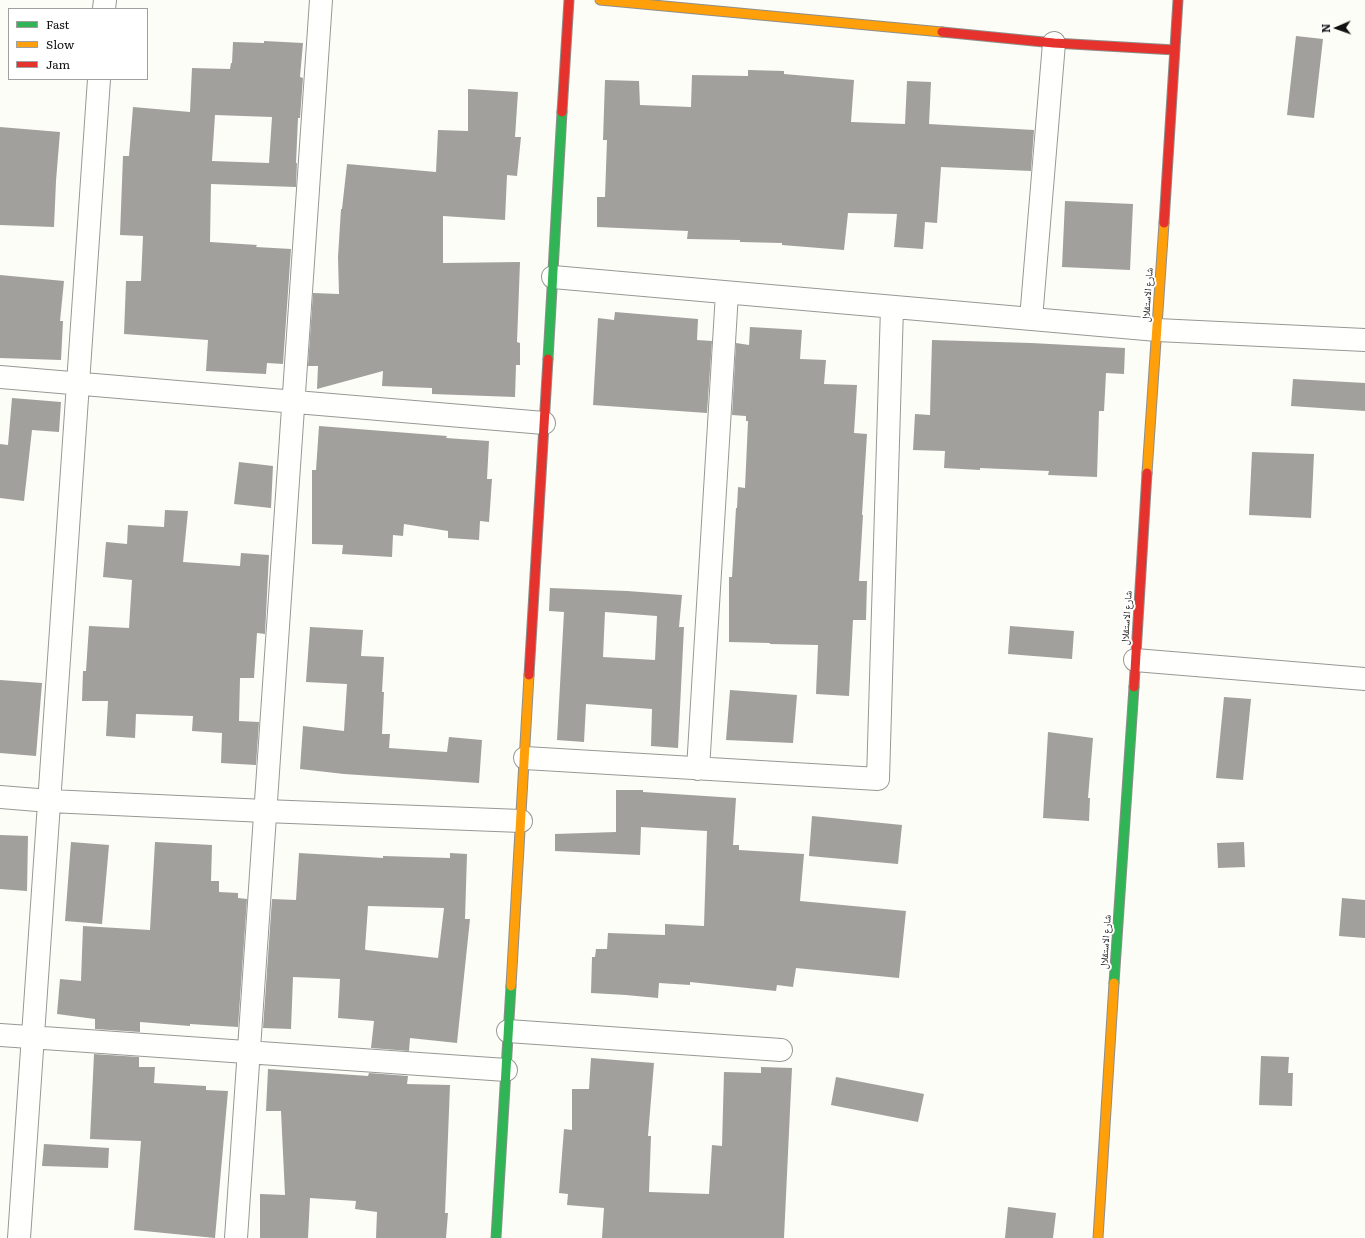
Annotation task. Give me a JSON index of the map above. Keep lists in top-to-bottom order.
{
  "streets": {
    "main road": ["شارع الاستقلال"]
  },
  "legend": ["Fast", "Slow", "Jam"],
  "north": "left"
}
